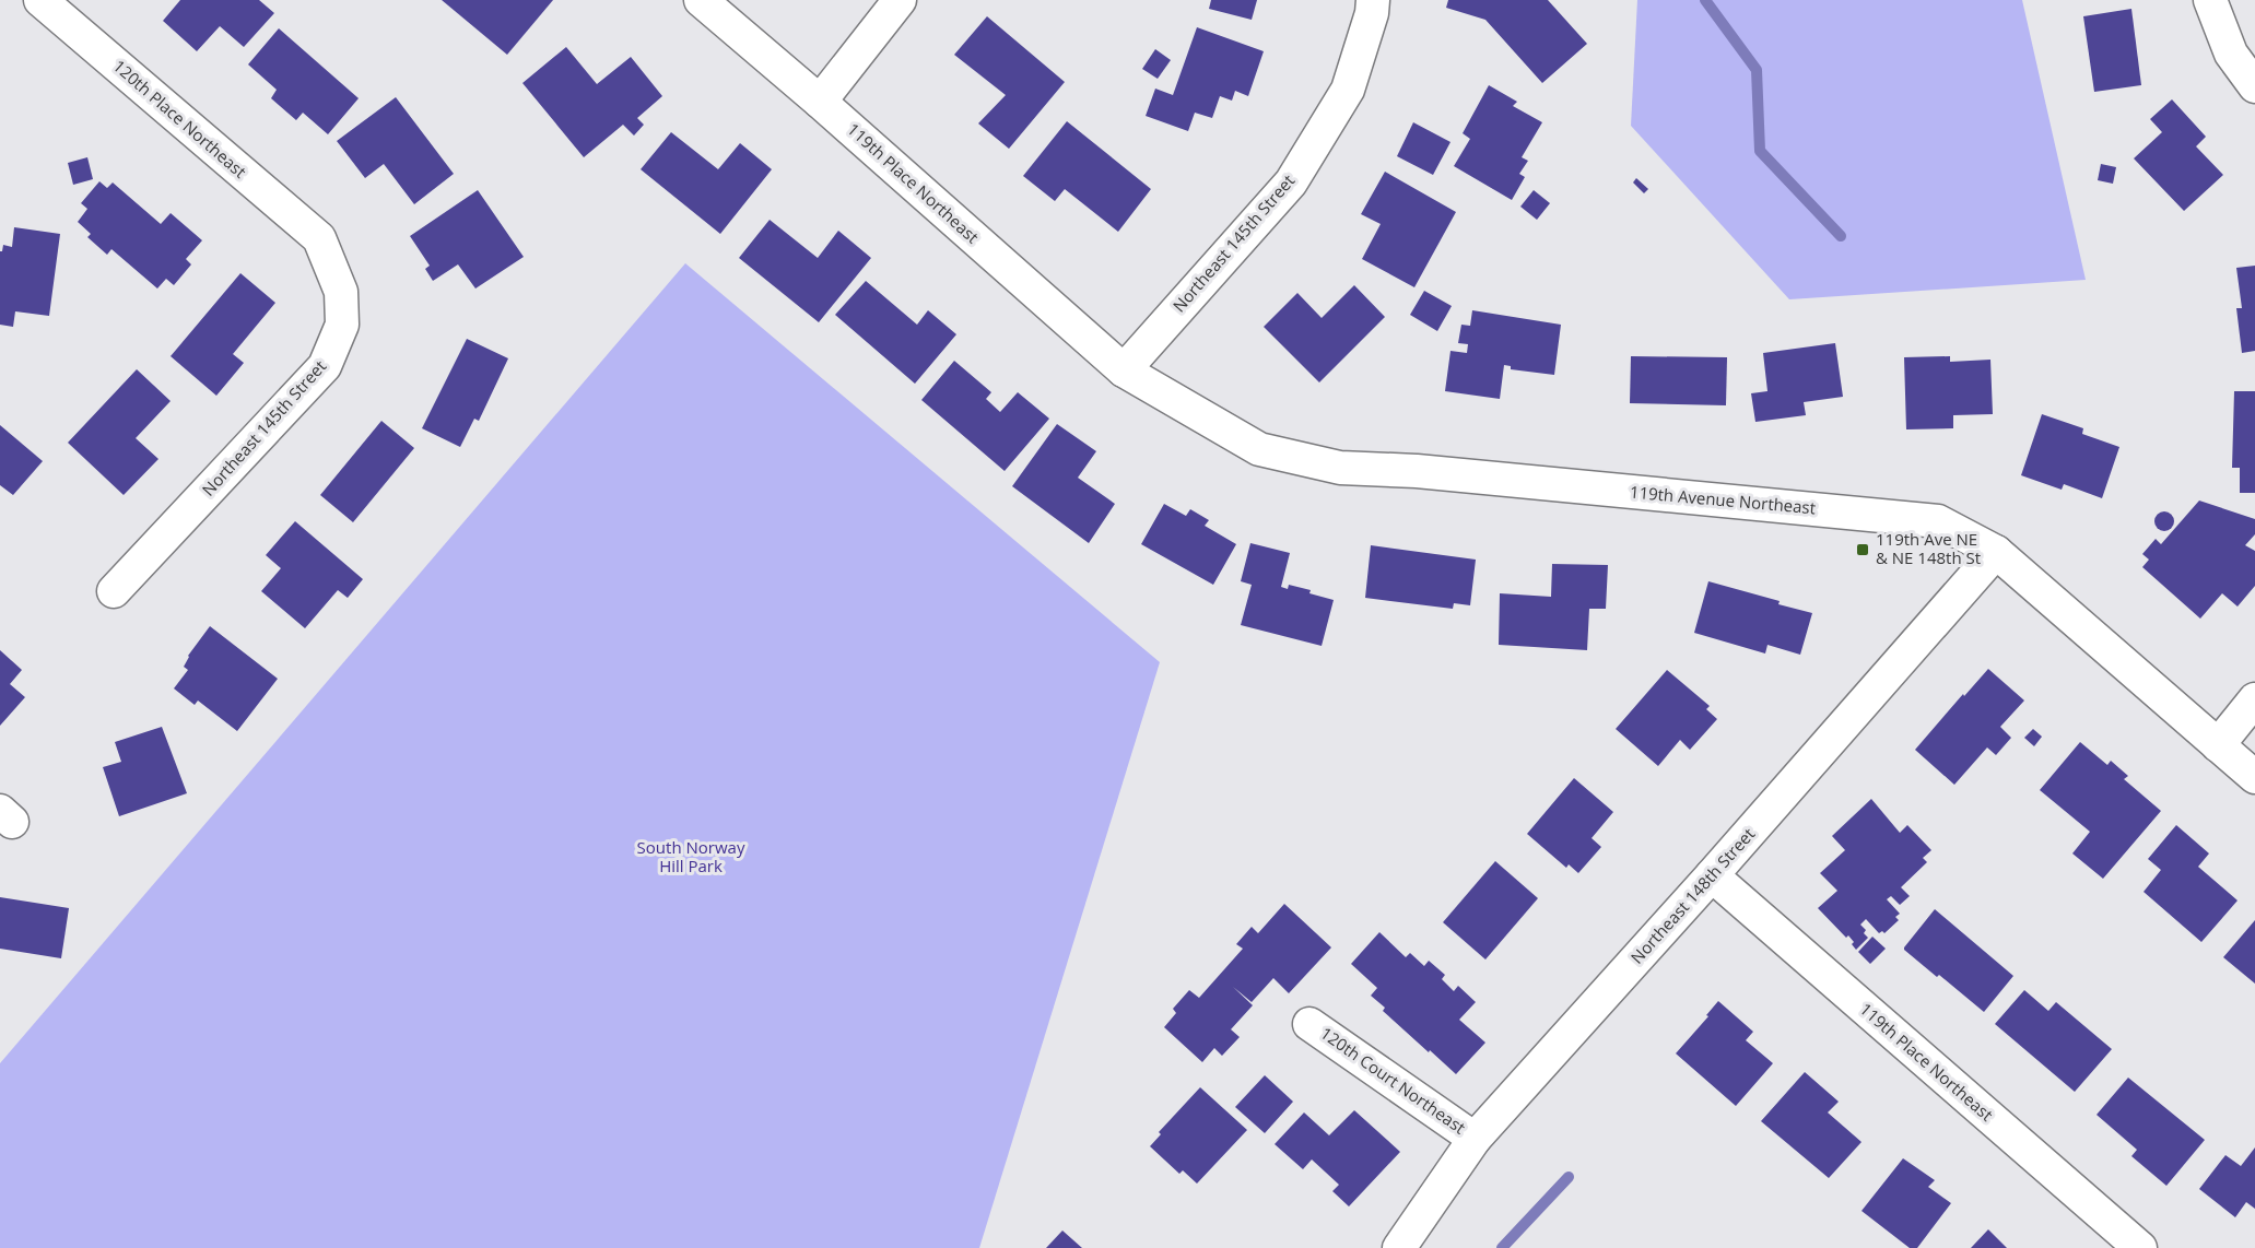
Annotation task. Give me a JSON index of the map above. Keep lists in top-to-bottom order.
{
  "streets": {
    "street": [
      "120th Place Northeast",
      "119th Place Northeast",
      "Northeast 145th Street",
      "119th Avenue Northeast",
      "Northeast 148th Street",
      "120th Court Northeast"
    ]
  },
  "crossings": [
    ["120th Place Northeast", "Northeast 145th Street"],
    ["119th Place Northeast", "Northeast 145th Street"],
    ["119th Place Northeast", "119th Avenue Northeast"],
    ["119th Place Northeast", "Northeast 148th Street"],
    ["Northeast 145th Street", "119th Avenue Northeast"],
    ["119th Avenue Northeast", "Northeast 148th Street"],
    ["Northeast 148th Street", "120th Court Northeast"]
  ],
  "parks": ["South Norway Hill Park"],
  "places": {
    "transit": ["119th Ave NE & NE 148th St"]
  }
}
